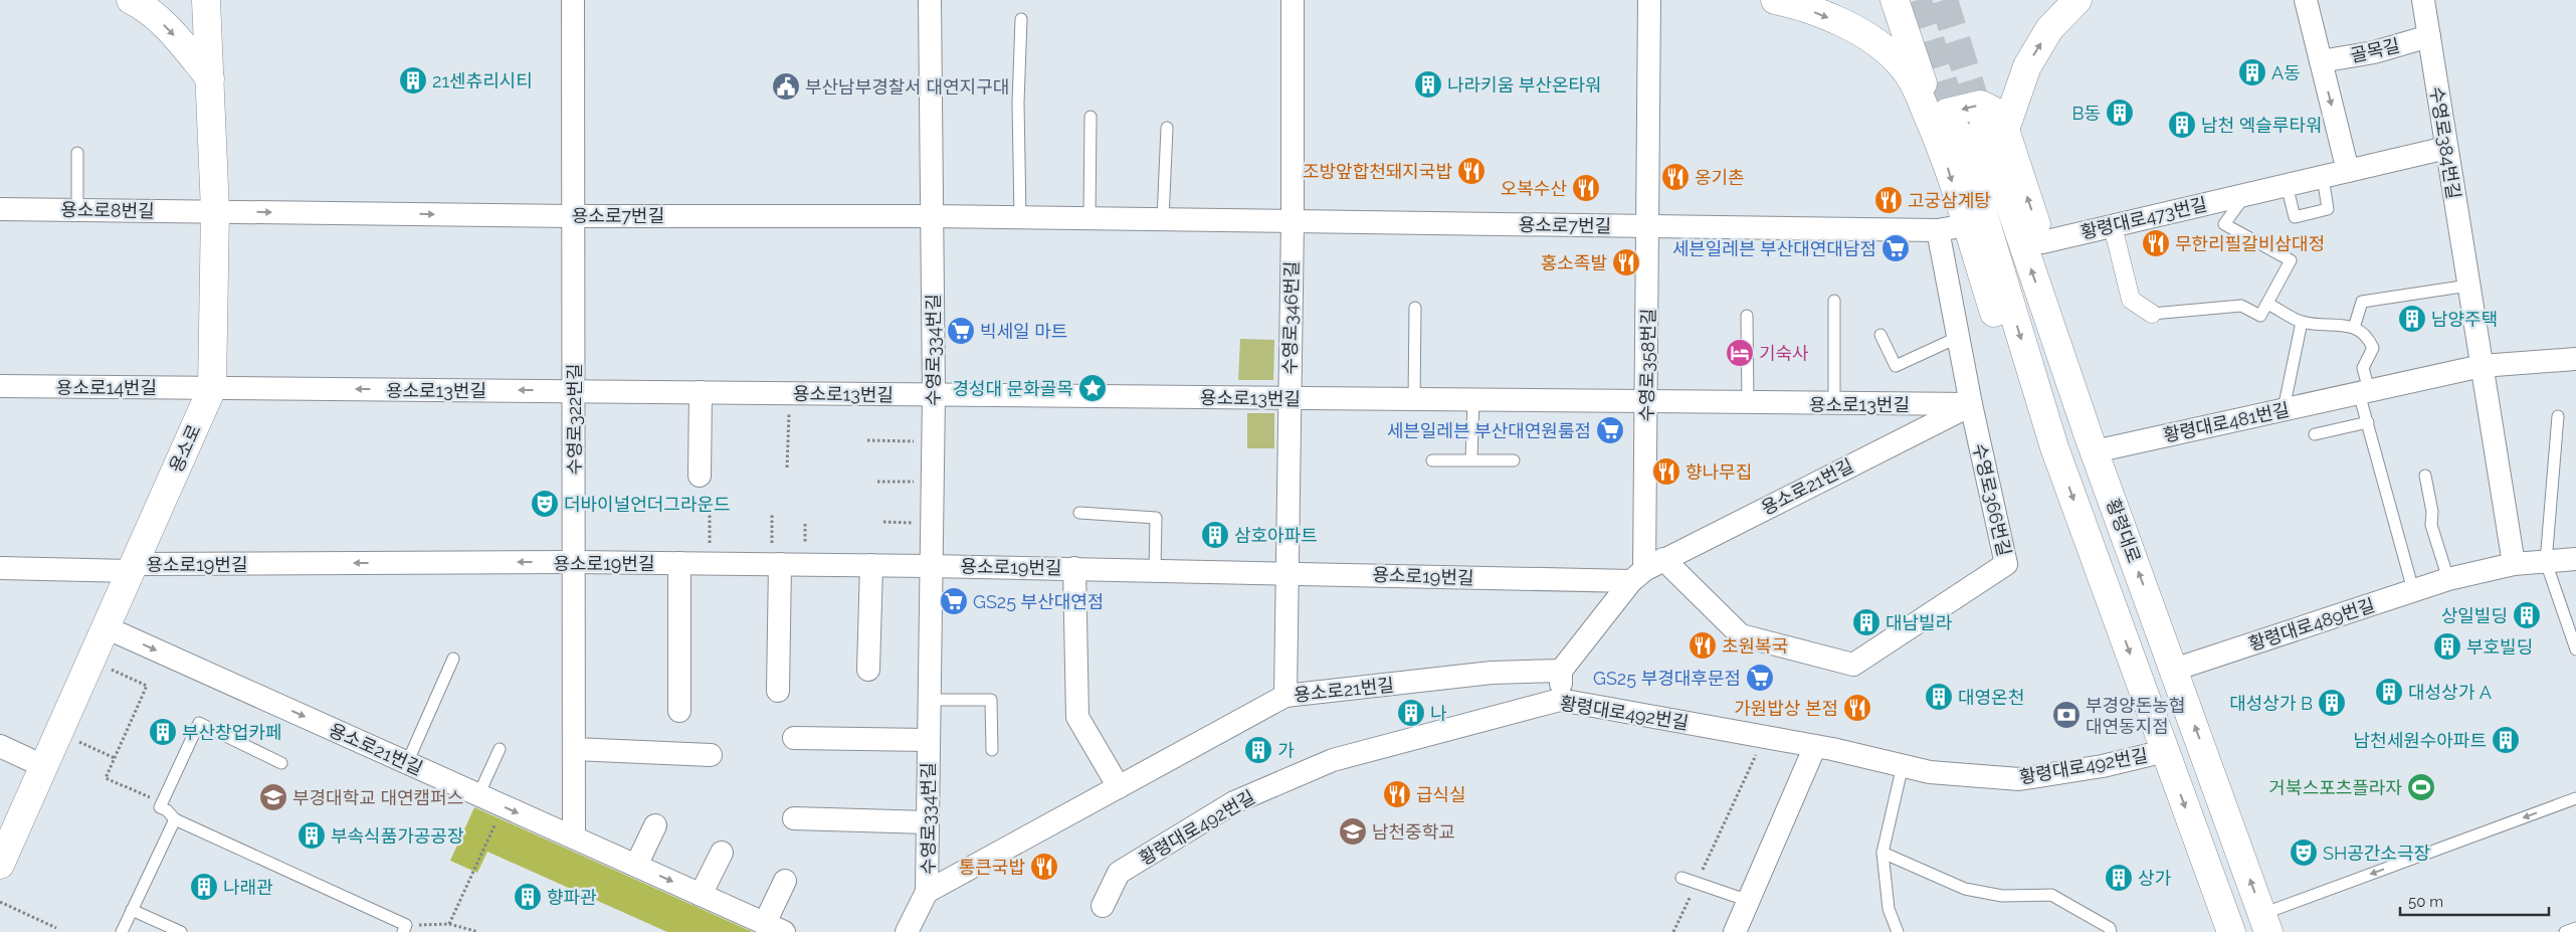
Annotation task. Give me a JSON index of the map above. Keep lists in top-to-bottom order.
{
  "streets": {
    "main road": ["용소로", "황령대로"],
    "street": [
      "골목길",
      "수영로384번길",
      "용소로8번길",
      "용소로7번길",
      "황령대로473번길",
      "수영로346번길",
      "수영로334번길",
      "수영로358번길",
      "용소로14번길",
      "용소로13번길",
      "수영로322번길",
      "황령대로481번길",
      "용소로21번길",
      "수영로366번길",
      "용소로19번길",
      "황령대로489번길",
      "황령대로492번길"
    ]
  },
  "crossings": [
    ["골목길", "수영로384번길"],
    ["수영로384번길", "황령대로473번길"],
    ["수영로384번길", "황령대로481번길"],
    ["수영로384번길", "황령대로489번길"],
    ["용소로8번길", "용소로7번길"],
    ["용소로8번길", "용소로"],
    ["용소로7번길", "수영로346번길"],
    ["용소로7번길", "수영로334번길"],
    ["용소로7번길", "수영로358번길"],
    ["용소로7번길", "수영로322번길"],
    ["용소로7번길", "용소로"],
    ["용소로7번길", "수영로366번길"],
    ["수영로346번길", "용소로13번길"],
    ["수영로346번길", "용소로21번길"],
    ["수영로346번길", "용소로19번길"],
    ["수영로334번길", "용소로13번길"],
    ["수영로334번길", "용소로21번길"],
    ["수영로334번길", "용소로19번길"],
    ["수영로358번길", "용소로13번길"],
    ["수영로358번길", "용소로21번길"],
    ["수영로358번길", "수영로366번길"],
    ["수영로358번길", "용소로19번길"],
    ["용소로14번길", "용소로13번길"],
    ["용소로14번길", "용소로"],
    ["용소로13번길", "수영로322번길"],
    ["용소로13번길", "용소로"],
    ["용소로13번길", "용소로21번길"],
    ["용소로13번길", "수영로366번길"],
    ["수영로322번길", "용소로21번길"],
    ["수영로322번길", "용소로19번길"],
    ["황령대로481번길", "황령대로"],
    ["용소로", "용소로21번길"],
    ["용소로", "용소로19번길"],
    ["용소로21번길", "수영로366번길"],
    ["용소로21번길", "용소로19번길"],
    ["수영로366번길", "용소로19번길"],
    ["황령대로", "황령대로489번길"],
    ["황령대로", "황령대로492번길"]
  ],
  "places": {
    "building": [
      "A동",
      "21센츄리시티",
      "나라키움 부산온타워",
      "B동",
      "남천 엑슬루타워",
      "남양주택",
      "삼호아파트",
      "상일빌딩",
      "대남빌라",
      "부호빌딩",
      "대성상가 A",
      "대영온천",
      "대성상가 B",
      "나",
      "부산창업카페",
      "남천세원수아파트",
      "가",
      "부속식품가공공장",
      "상가",
      "나래관",
      "향파관"
    ],
    "public building": ["부산남부경찰서 대연지구대"],
    "restaurant": [
      "조방앞합천돼지국밥",
      "옹기촌",
      "오복수산",
      "고궁삼계탕",
      "무한리필갈비삼대정",
      "홍소족발",
      "향나무집",
      "초원복국",
      "가원밥상 본점",
      "급식실",
      "통큰국밥"
    ],
    "supermarket": [
      "세븐일레븐 부산대연대남점",
      "빅세일 마트",
      "세븐일레븐 부산대연원룸점",
      "GS25 부산대연점",
      "GS25 부경대후문점"
    ],
    "hotel": ["기숙사"],
    "place": ["경성대 문화골목"],
    "theatre": ["더바이널언더그라운드", "SH공간소극장"],
    "bank": ["부경양돈농협 대연동지점"],
    "sports": ["거북스포츠플라자"],
    "school or university": ["부경대학교 대연캠퍼스", "남천중학교"]
  },
  "scale_bar": "50 m"
}
